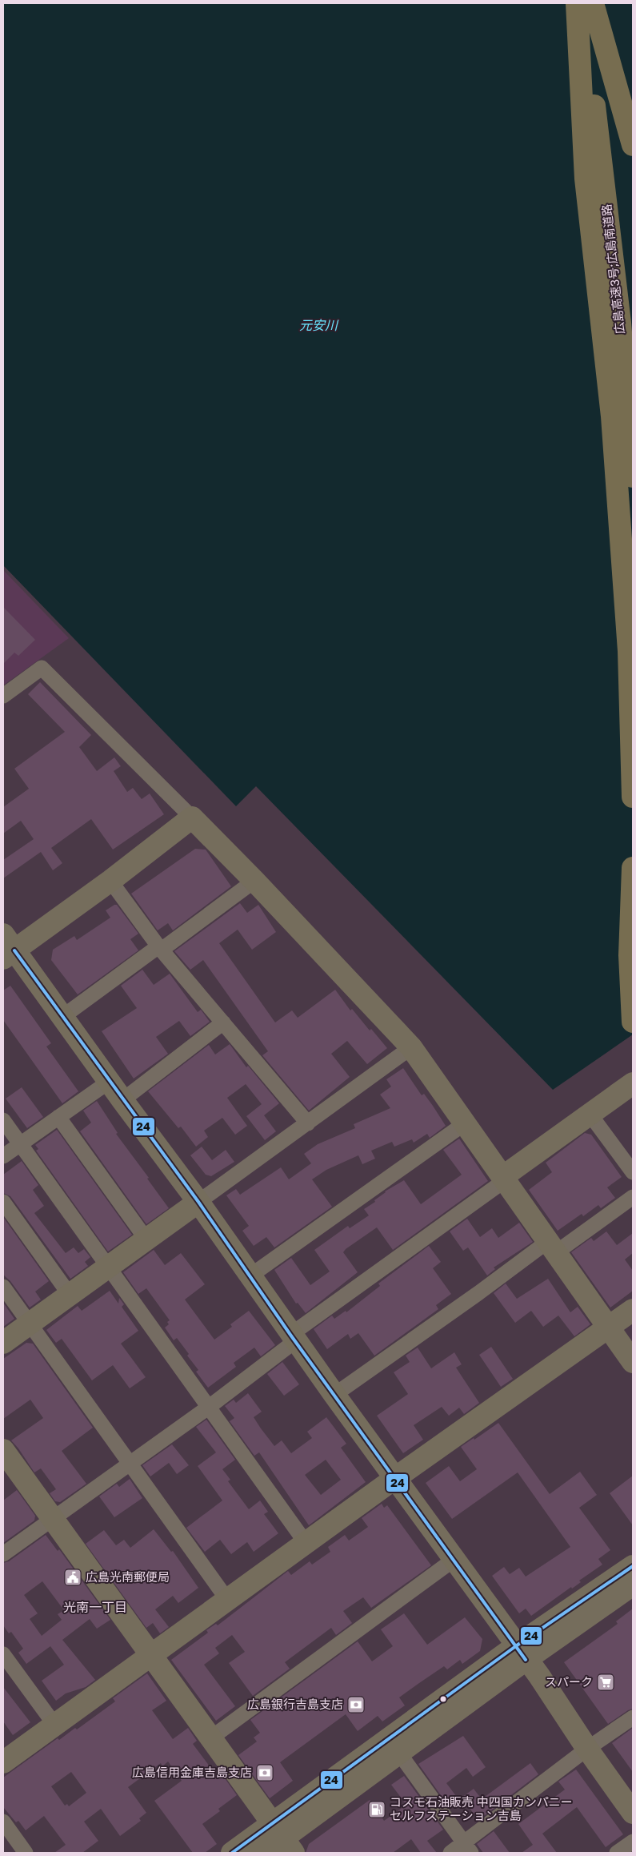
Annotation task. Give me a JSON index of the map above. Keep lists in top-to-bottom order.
{
  "streets": {
    "highway": ["広島高速3号;広島南道路"]
  },
  "districts": ["光南一丁目"],
  "water": ["元安川"],
  "places": {
    "public building": ["広島光南郵便局"],
    "supermarket": ["スパーク"],
    "bank": ["広島銀行吉島支店", "広島信用金庫吉島支店"],
    "fuel station": ["コスモ石油販売 中四国カンパニー セルフステーション吉島"]
  },
  "lines": ["transit line 24"]
}
